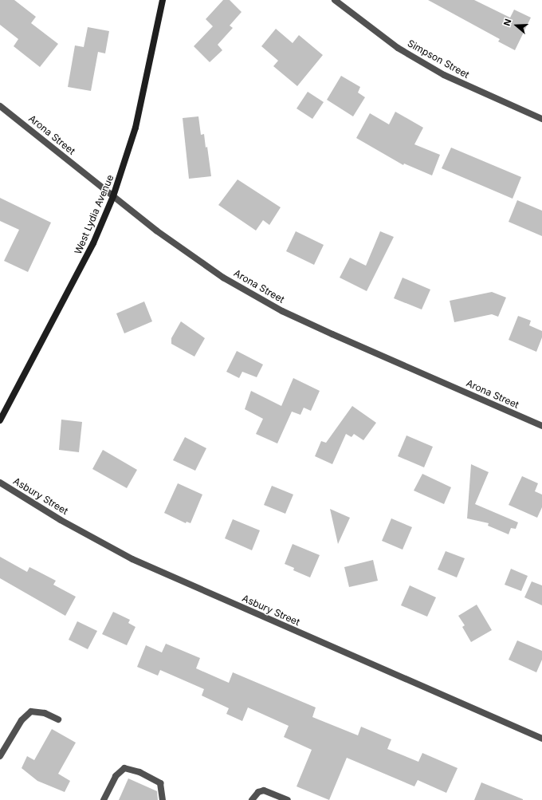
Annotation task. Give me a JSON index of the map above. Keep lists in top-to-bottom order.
{
  "streets": {
    "street": [
      "Simpson Street",
      "Arona Street",
      "West Lydia Avenue",
      "Asbury Street"
    ]
  },
  "crossings": [
    ["Arona Street", "West Lydia Avenue"]
  ],
  "north": "left"
}
